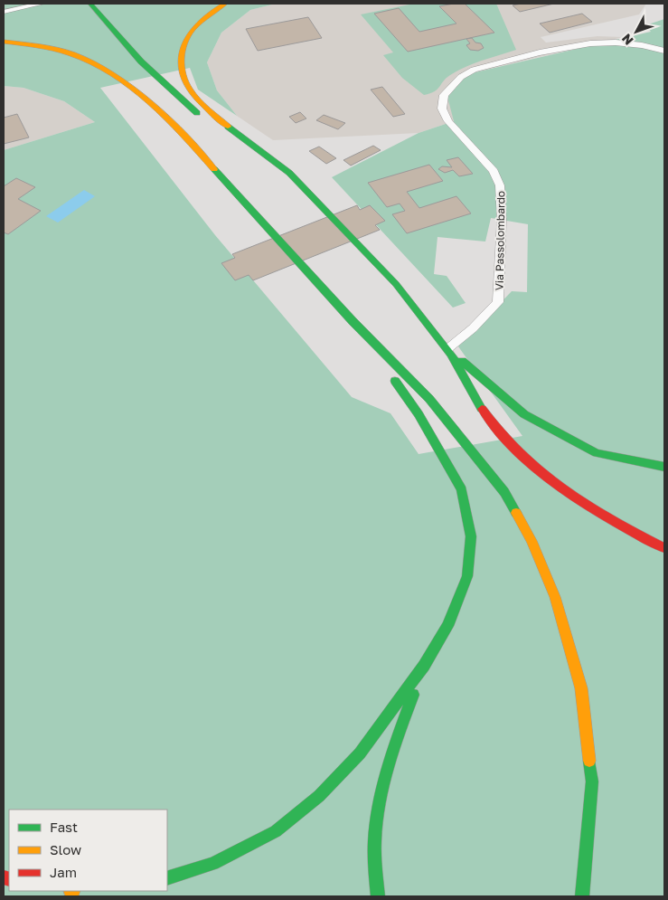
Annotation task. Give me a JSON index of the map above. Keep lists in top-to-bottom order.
{
  "streets": {
    "lane": ["Via Passolombardo"]
  },
  "legend": ["Fast", "Slow", "Jam"],
  "north": "bottom left"
}
